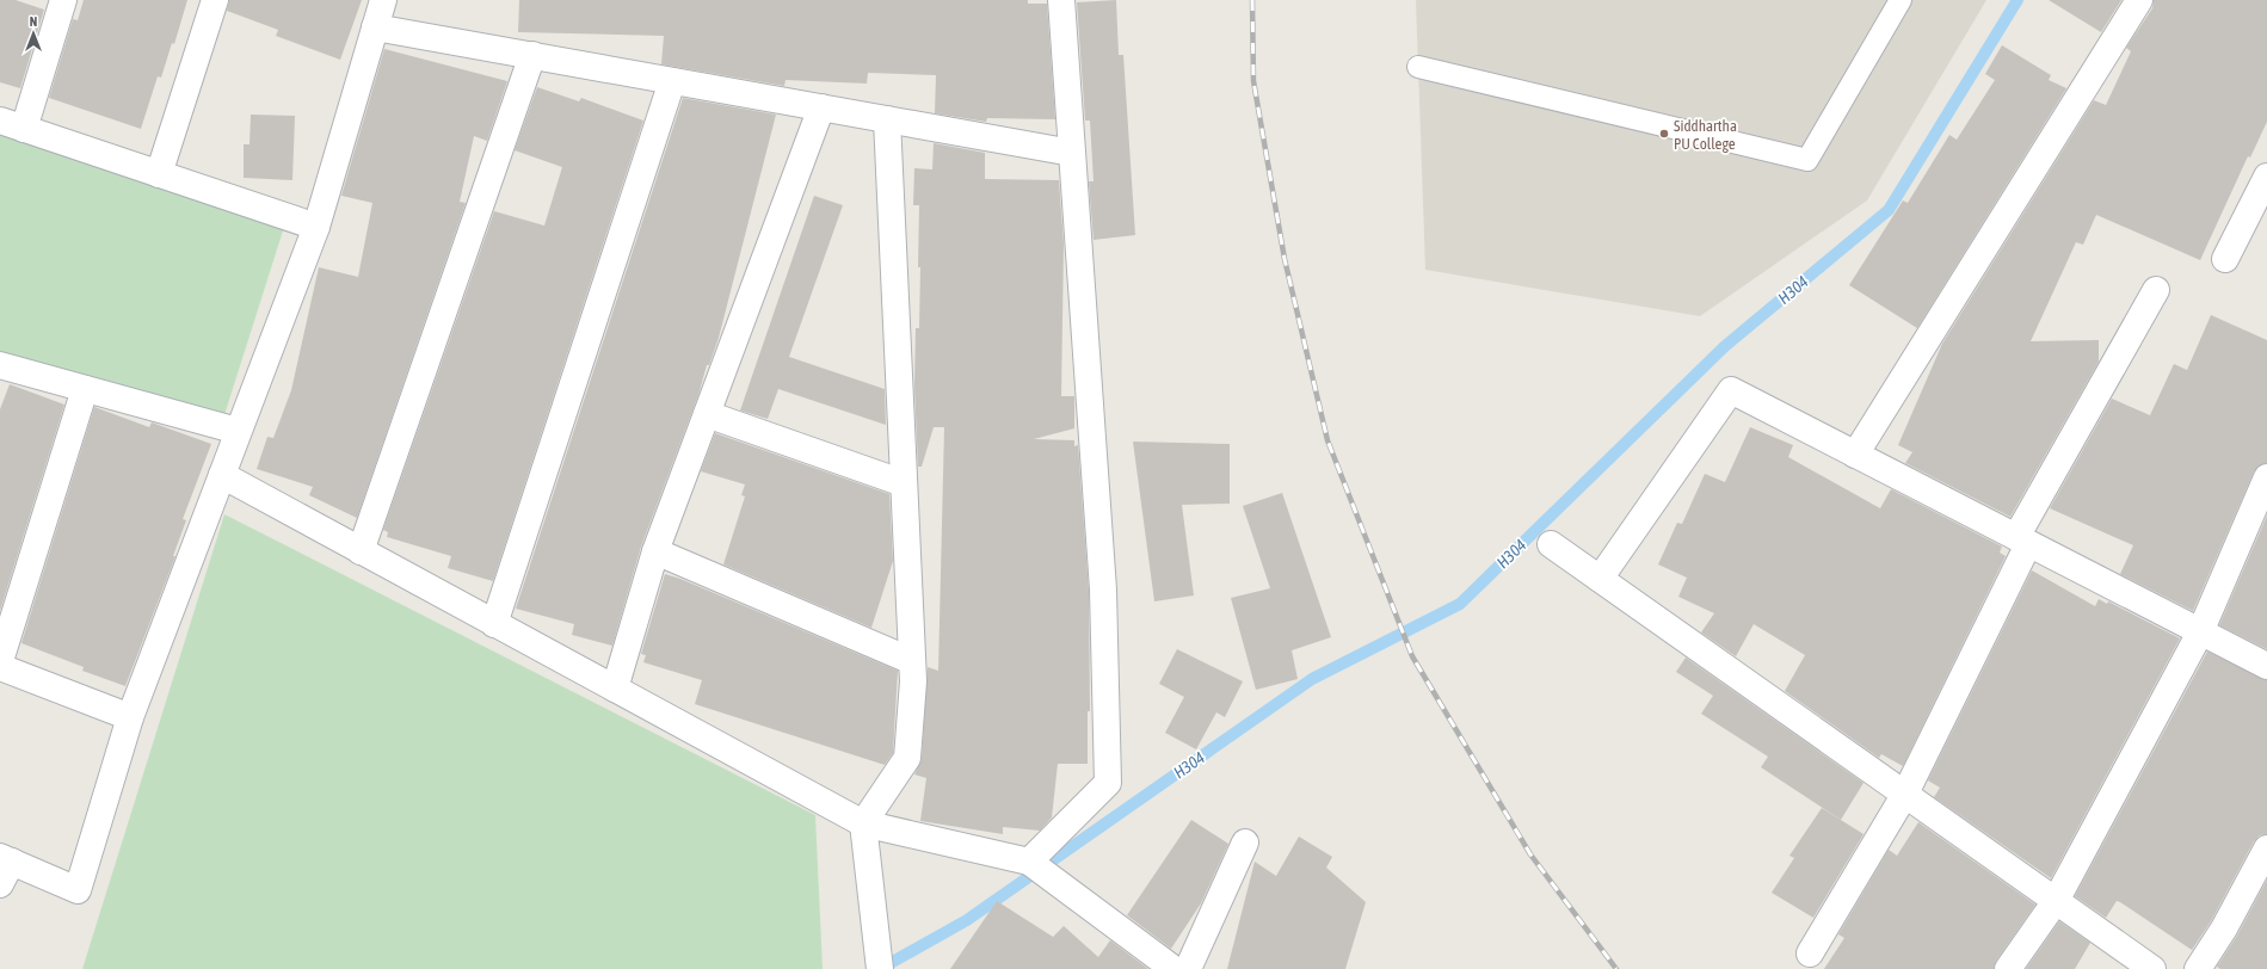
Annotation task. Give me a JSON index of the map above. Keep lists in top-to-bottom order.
{
  "water": ["H304"],
  "places": ["Siddhartha PU College"],
  "north": "top"
}
